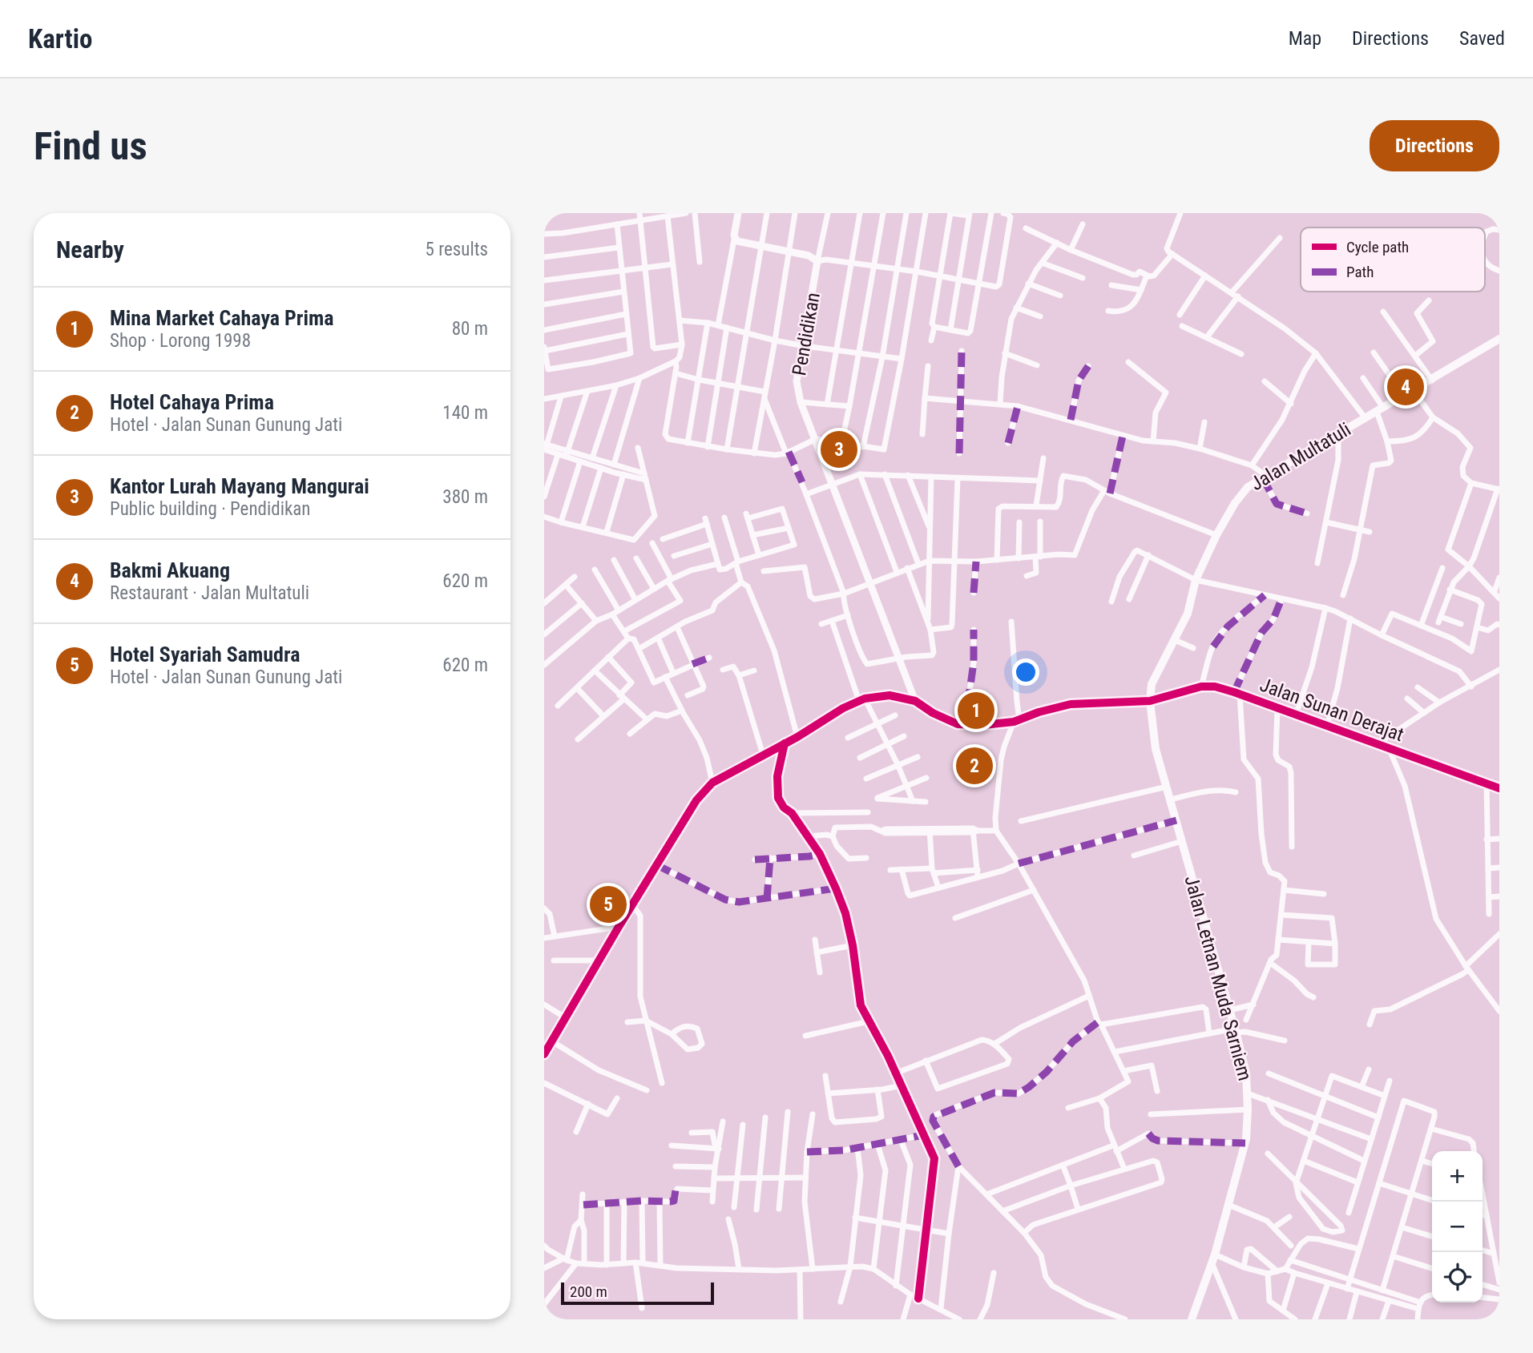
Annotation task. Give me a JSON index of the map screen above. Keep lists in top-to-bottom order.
{
  "streets": {
    "main road": ["Jalan Multatuli", "Jalan Letnan Muda Sarniem"],
    "street": ["Pendidikan", "Jalan Sunan Derajat"]
  },
  "crossings": [
    ["Jalan Multatuli", "Jalan Sunan Derajat"],
    ["Jalan Multatuli", "Jalan Letnan Muda Sarniem"],
    ["Jalan Sunan Derajat", "Jalan Letnan Muda Sarniem"]
  ],
  "legend": ["Cycle path", "Path"],
  "scale_bar": "200 m",
  "page": {
    "header": "Kartio",
    "nav": ["Map", "Directions", "Saved"],
    "buttons": "Directions",
    "title": "Find us",
    "heading": ["Nearby", "5 results"],
    "list": [
      {
        "mark": "1",
        "name": "Mina Market Cahaya Prima",
        "note": "Shop · Lorong 1998",
        "value": "80 m"
      },
      {
        "mark": "2",
        "name": "Hotel Cahaya Prima",
        "note": "Hotel · Jalan Sunan Gunung Jati",
        "value": "140 m"
      },
      {
        "mark": "3",
        "name": "Kantor Lurah Mayang Mangurai",
        "note": "Public building · Pendidikan",
        "value": "380 m"
      },
      {
        "mark": "4",
        "name": "Bakmi Akuang",
        "note": "Restaurant · Jalan Multatuli",
        "value": "620 m"
      },
      {
        "mark": "5",
        "name": "Hotel Syariah Samudra",
        "note": "Hotel · Jalan Sunan Gunung Jati",
        "value": "620 m"
      }
    ],
    "pins": [
      "4",
      "3",
      "1",
      "2",
      "5"
    ],
    "map_buttons": ["+", "−"],
    "scale": "200 m"
  }
}
